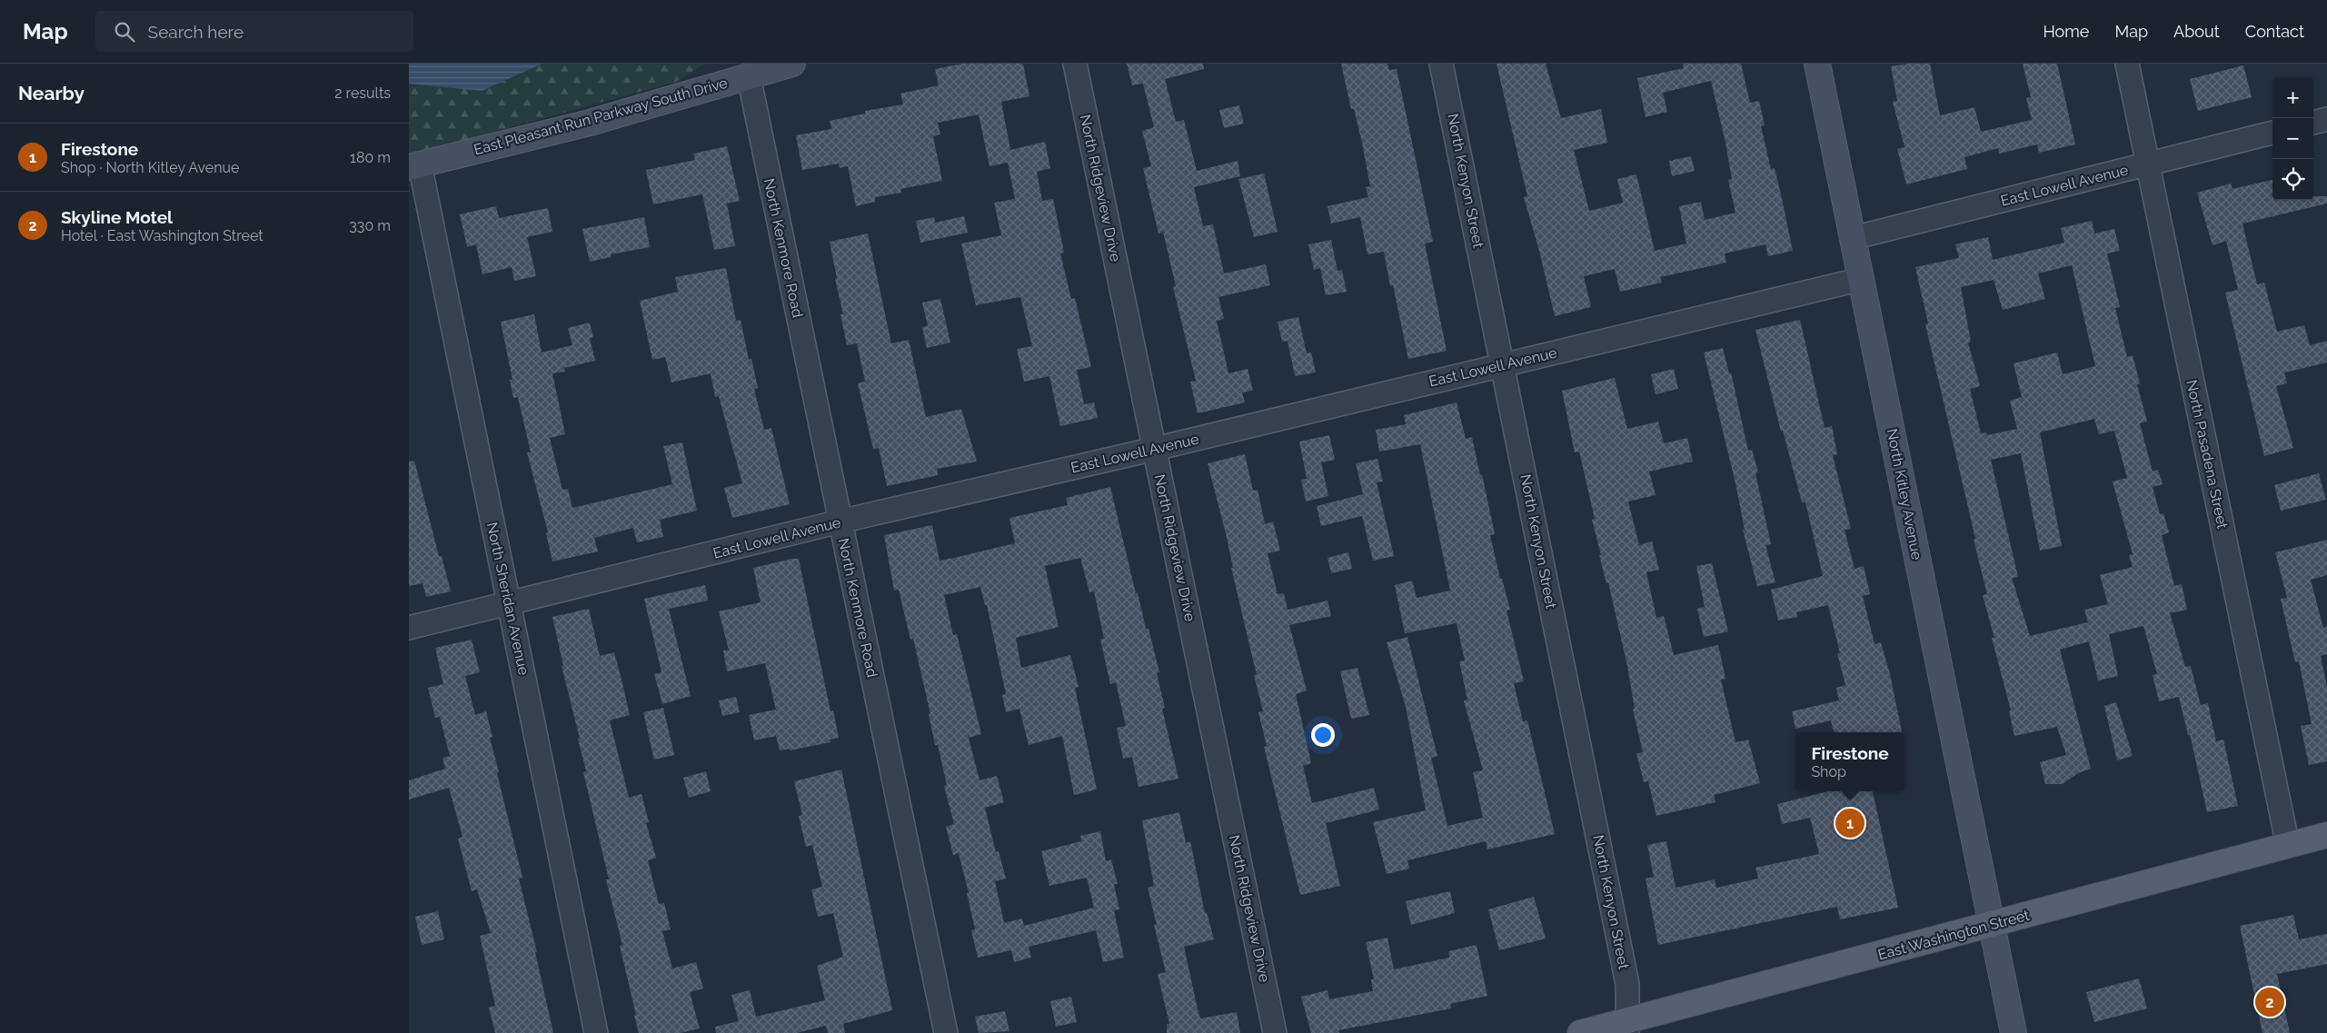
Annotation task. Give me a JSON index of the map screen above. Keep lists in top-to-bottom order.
{
  "streets": {
    "main road": ["East Washington Street"],
    "street": [
      "East Pleasant Run Parkway South Drive",
      "North Kenyon Street",
      "East Lowell Avenue",
      "North Ridgeview Drive",
      "North Kenmore Road",
      "North Pasadena Street",
      "North Kitley Avenue",
      "North Sheridan Avenue"
    ]
  },
  "crossings": [
    ["East Pleasant Run Parkway South Drive", "North Kenmore Road"],
    ["East Pleasant Run Parkway South Drive", "North Sheridan Avenue"],
    ["North Kenyon Street", "East Lowell Avenue"],
    ["North Kenyon Street", "East Washington Street"],
    ["East Lowell Avenue", "North Ridgeview Drive"],
    ["East Lowell Avenue", "North Kenmore Road"],
    ["East Lowell Avenue", "North Pasadena Street"],
    ["East Lowell Avenue", "North Kitley Avenue"],
    ["East Lowell Avenue", "North Sheridan Avenue"],
    ["North Pasadena Street", "East Washington Street"],
    ["North Kitley Avenue", "East Washington Street"]
  ],
  "page": {
    "header": "Map",
    "search": "Search here",
    "nav": [
      "Home",
      "Map",
      "About",
      "Contact"
    ],
    "heading": ["Nearby", "2 results"],
    "map_buttons": ["+", "−"],
    "list": [
      {
        "mark": "1",
        "name": "Firestone",
        "note": "Shop · North Kitley Avenue",
        "value": "180 m"
      },
      {
        "mark": "2",
        "name": "Skyline Motel",
        "note": "Hotel · East Washington Street",
        "value": "330 m"
      }
    ],
    "popup": ["Firestone", "Shop"],
    "pins": ["1", "2"]
  }
}
